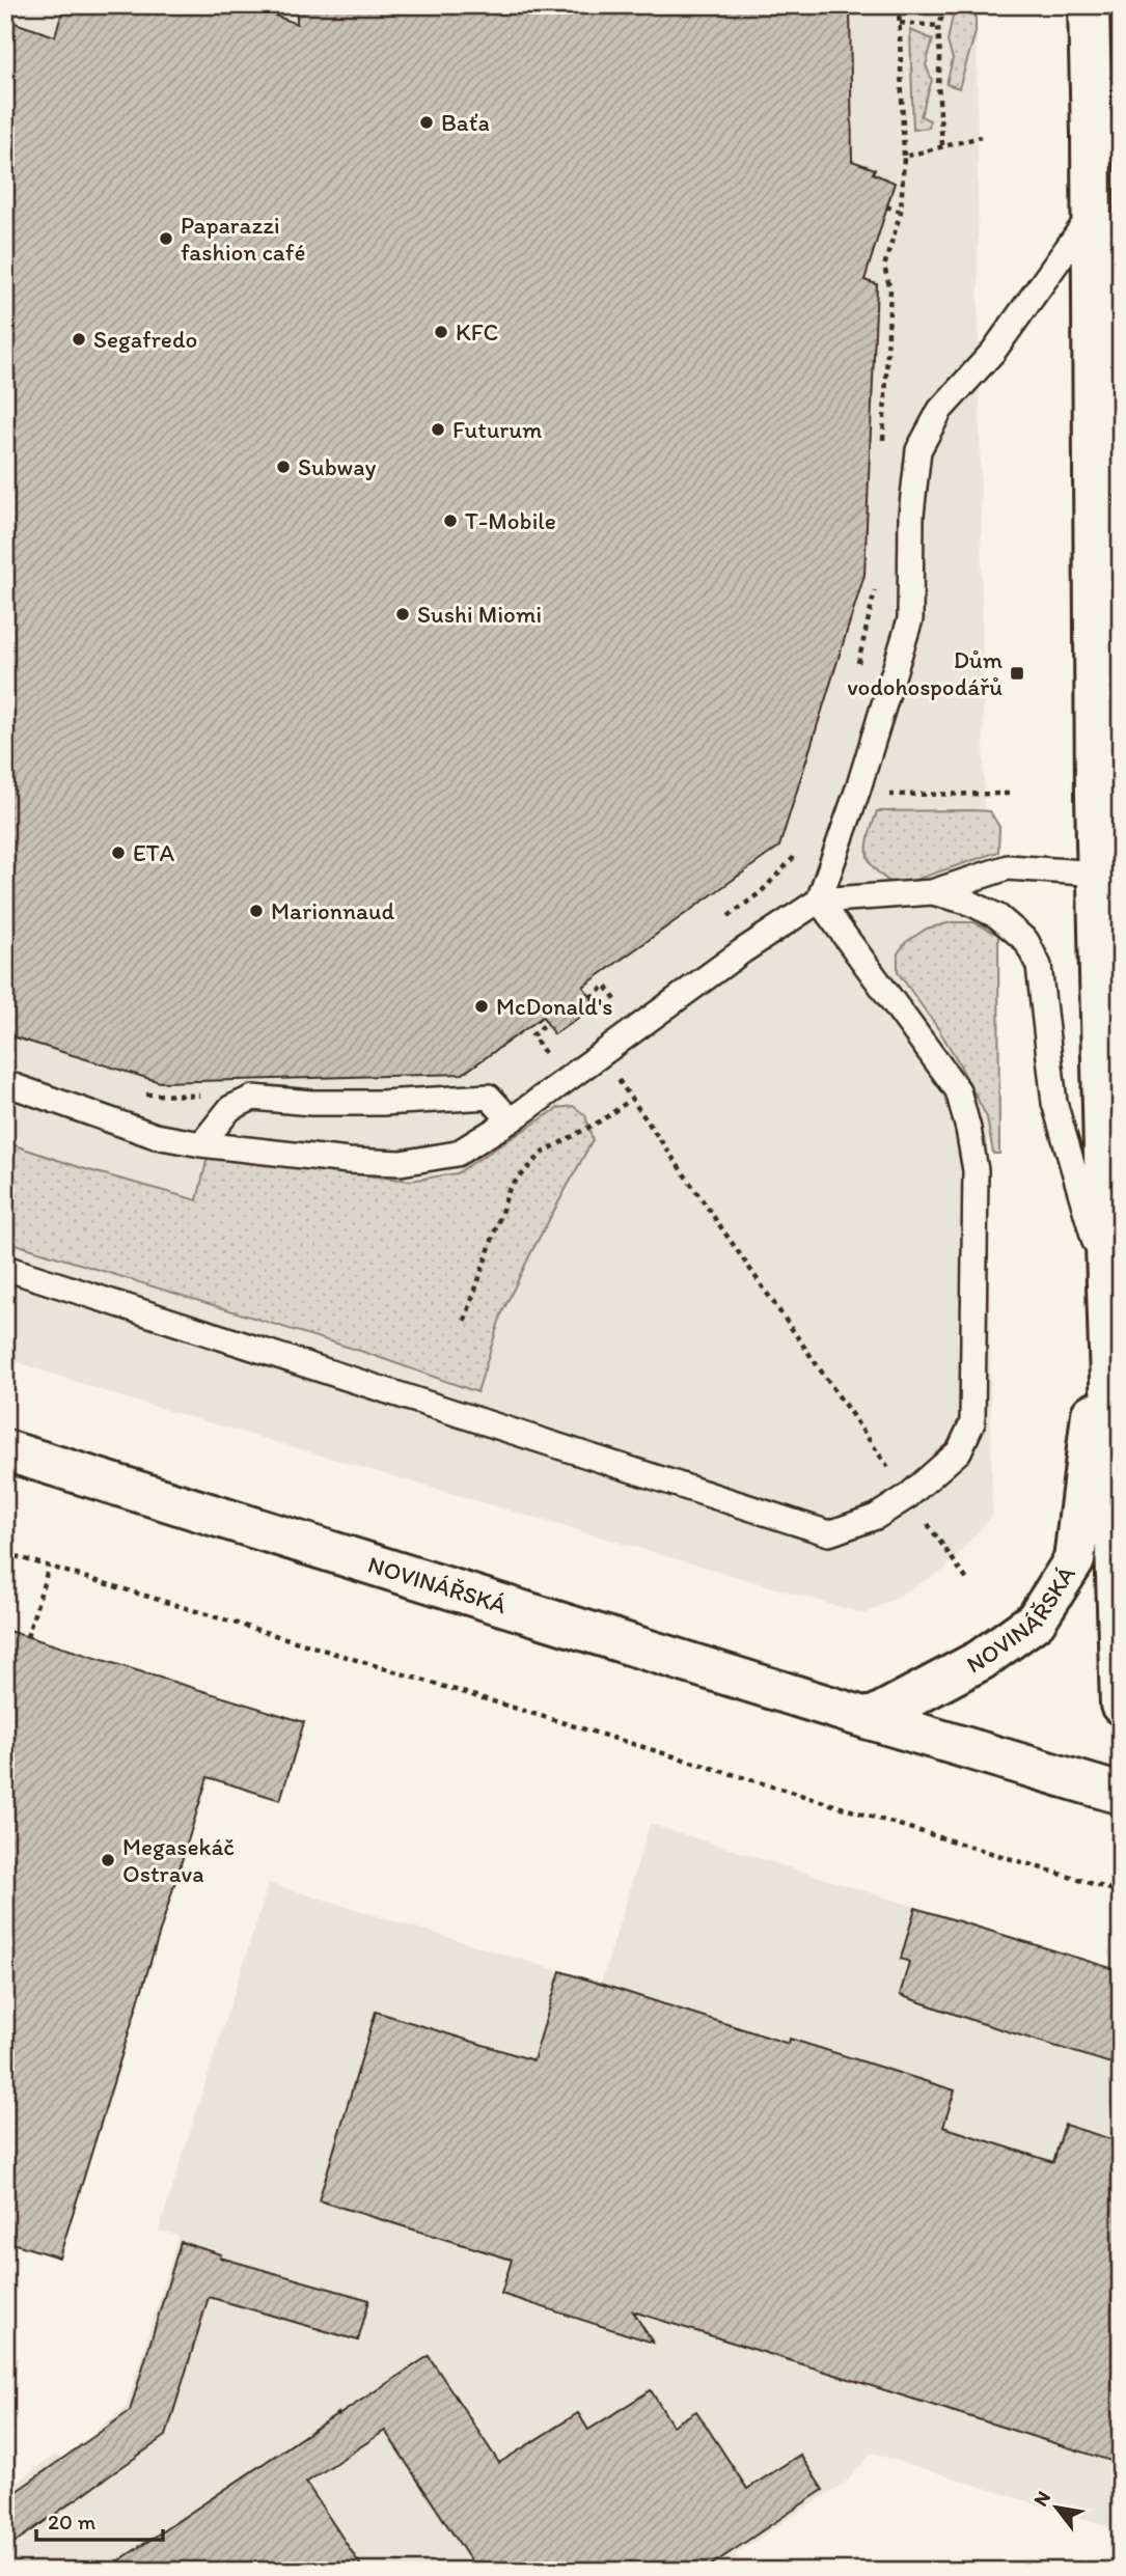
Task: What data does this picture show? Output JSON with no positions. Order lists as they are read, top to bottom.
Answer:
{
  "streets": {
    "street": ["NOVINÁŘSKÁ"]
  },
  "places": {
    "other": [
      "Baťa",
      "Paparazzi fashion café",
      "KFC",
      "Segafredo",
      "Futurum",
      "Subway",
      "T-Mobile",
      "Sushi Miomi",
      "ETA",
      "Marionnaud",
      "McDonald's",
      "Megasekáč Ostrava"
    ],
    "transit": ["Dům vodohospodářů"]
  },
  "scale_bar": "20 m",
  "north": "top left"
}
